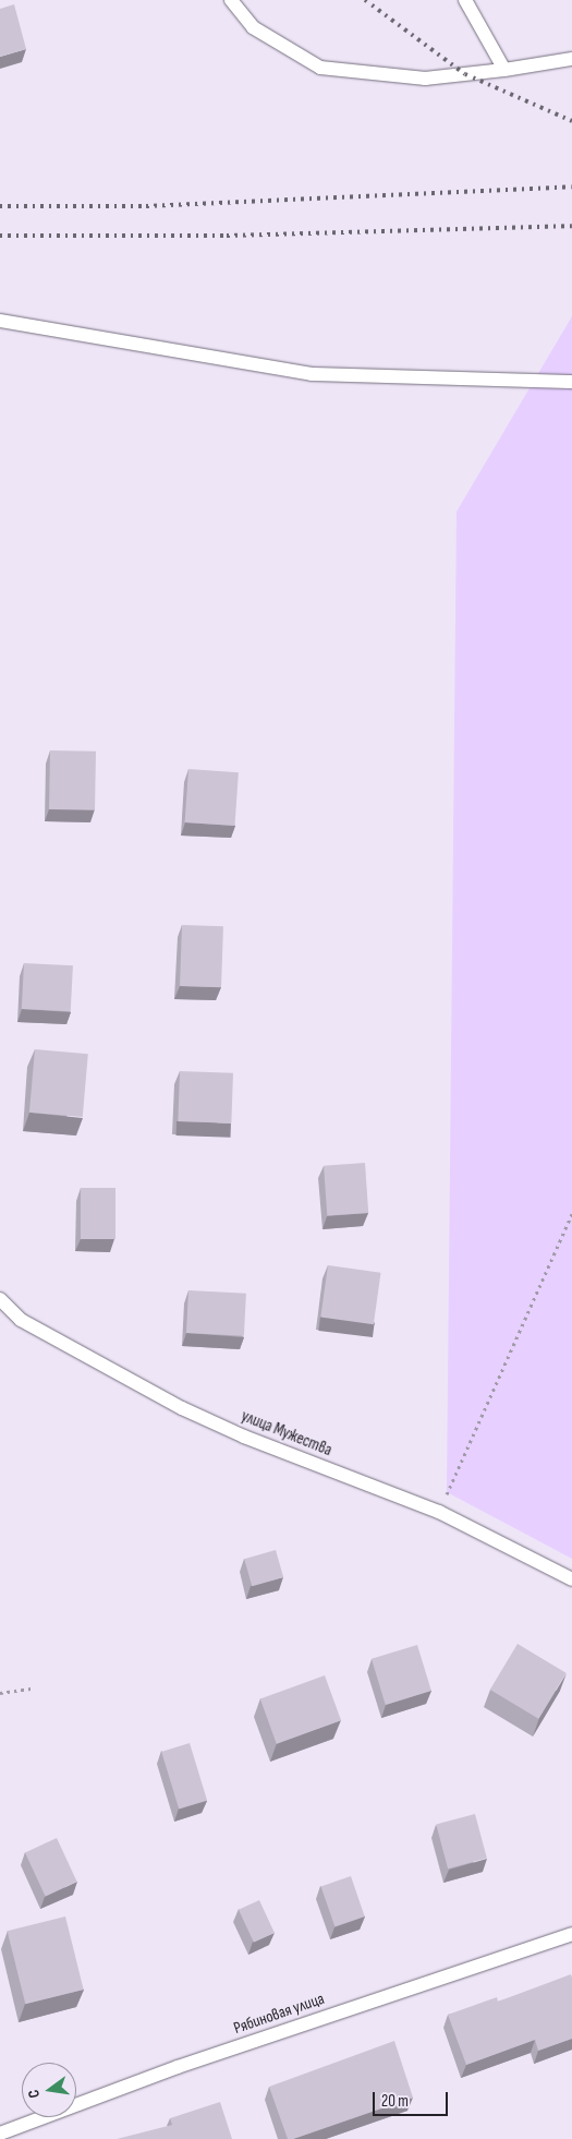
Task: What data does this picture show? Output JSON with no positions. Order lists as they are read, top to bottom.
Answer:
{
  "streets": {
    "lane": ["улица Мужества", "Рябиновая улица"]
  },
  "scale_bar": "20 m",
  "north": "left"
}
